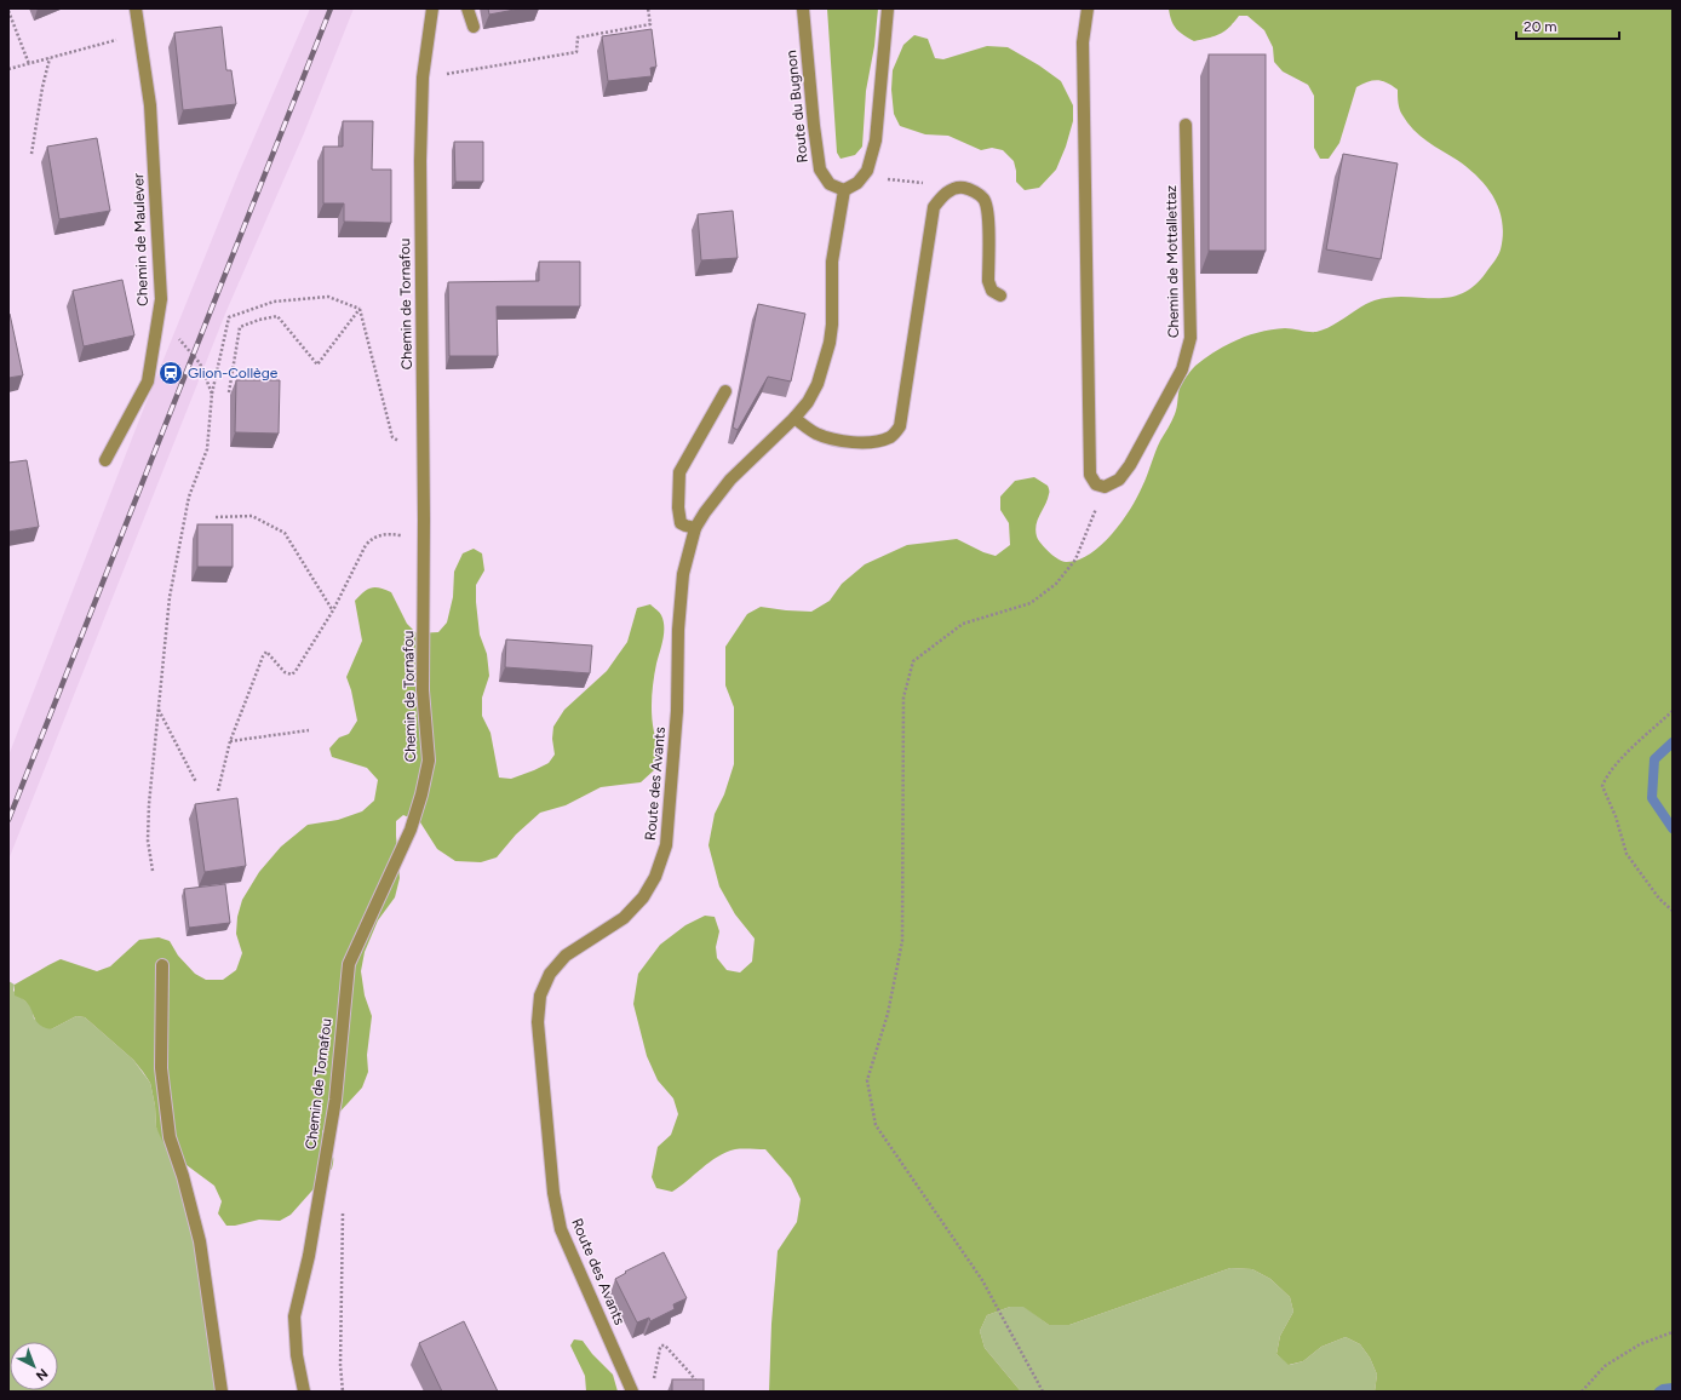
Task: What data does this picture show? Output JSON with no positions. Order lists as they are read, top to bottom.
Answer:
{
  "streets": {
    "street": [
      "Route du Bugnon",
      "Chemin de Maulever",
      "Chemin de Mottallettaz",
      "Chemin de Tornafou",
      "Route des Avants"
    ]
  },
  "crossings": [
    ["Route du Bugnon", "Route des Avants"]
  ],
  "places": {
    "station": ["Glion-Collège"]
  },
  "scale_bar": "20 m",
  "north": "bottom right"
}
